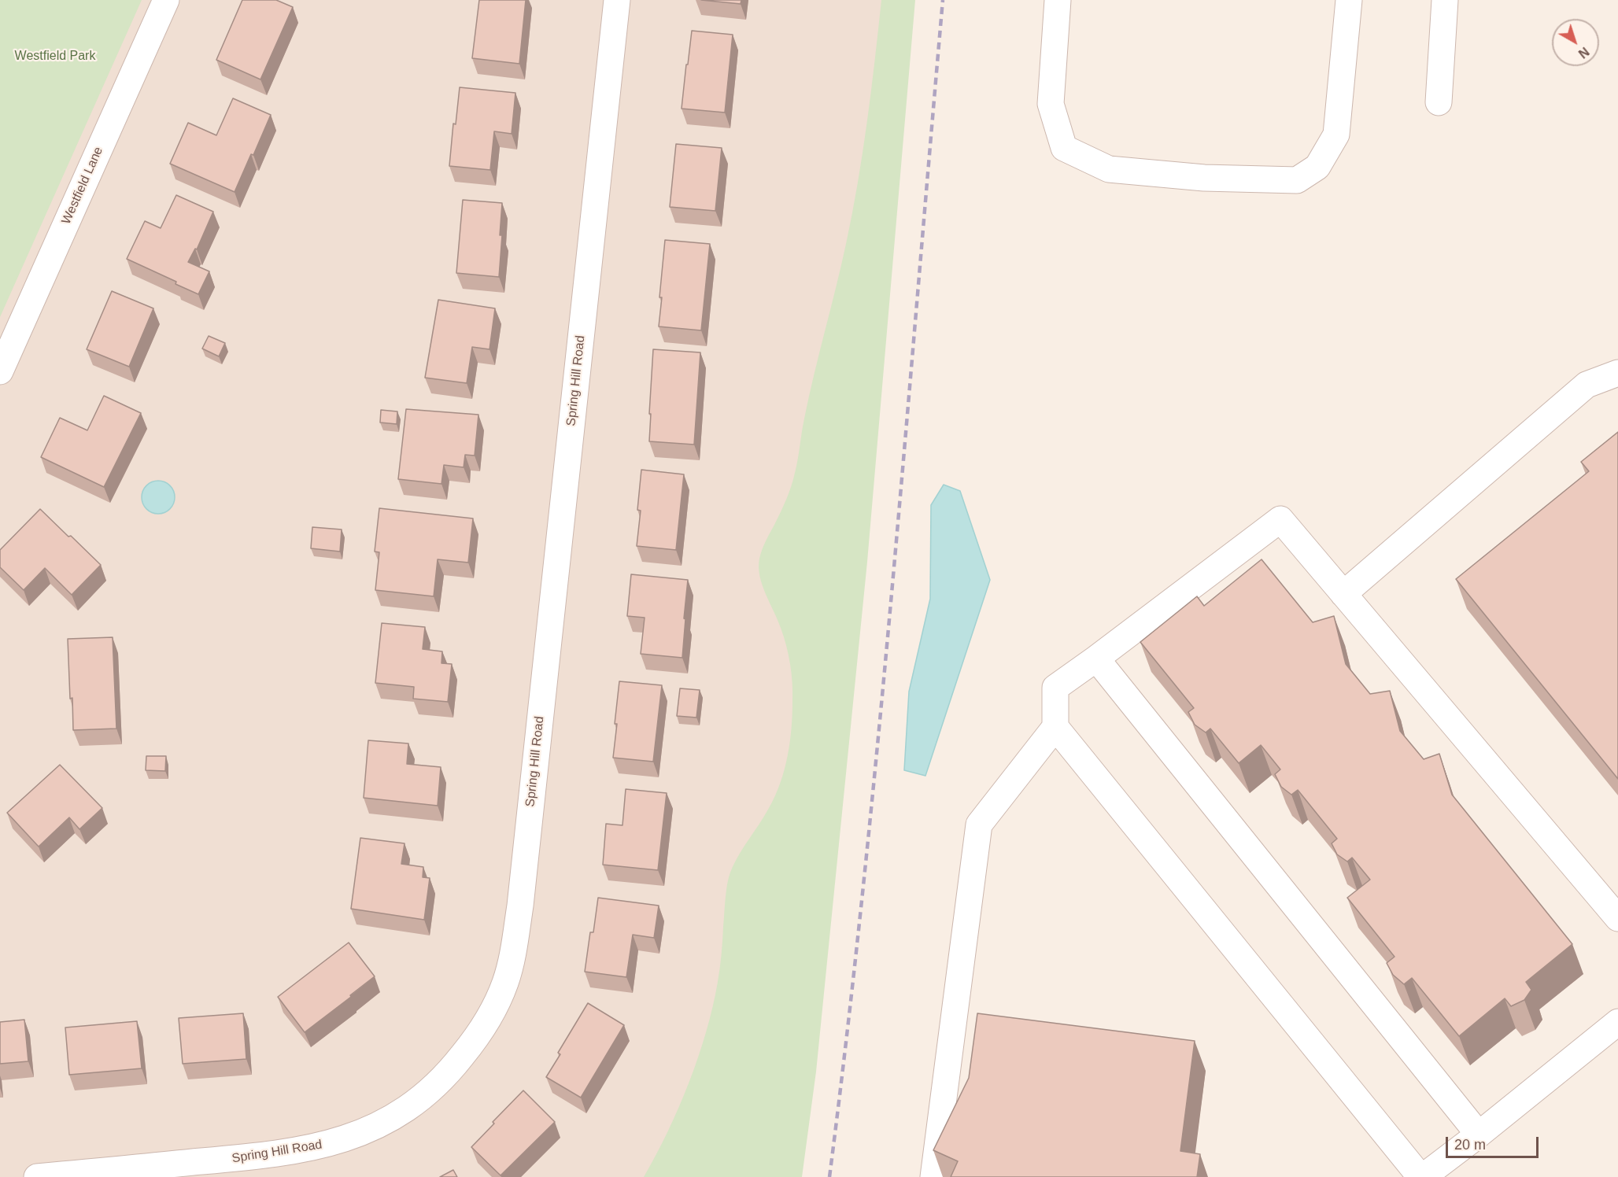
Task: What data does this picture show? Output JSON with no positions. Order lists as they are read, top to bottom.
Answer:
{
  "streets": {
    "street": ["Westfield Lane", "Spring Hill Road"]
  },
  "parks": ["Westfield Park"],
  "scale_bar": "20 m",
  "north": "bottom right"
}
